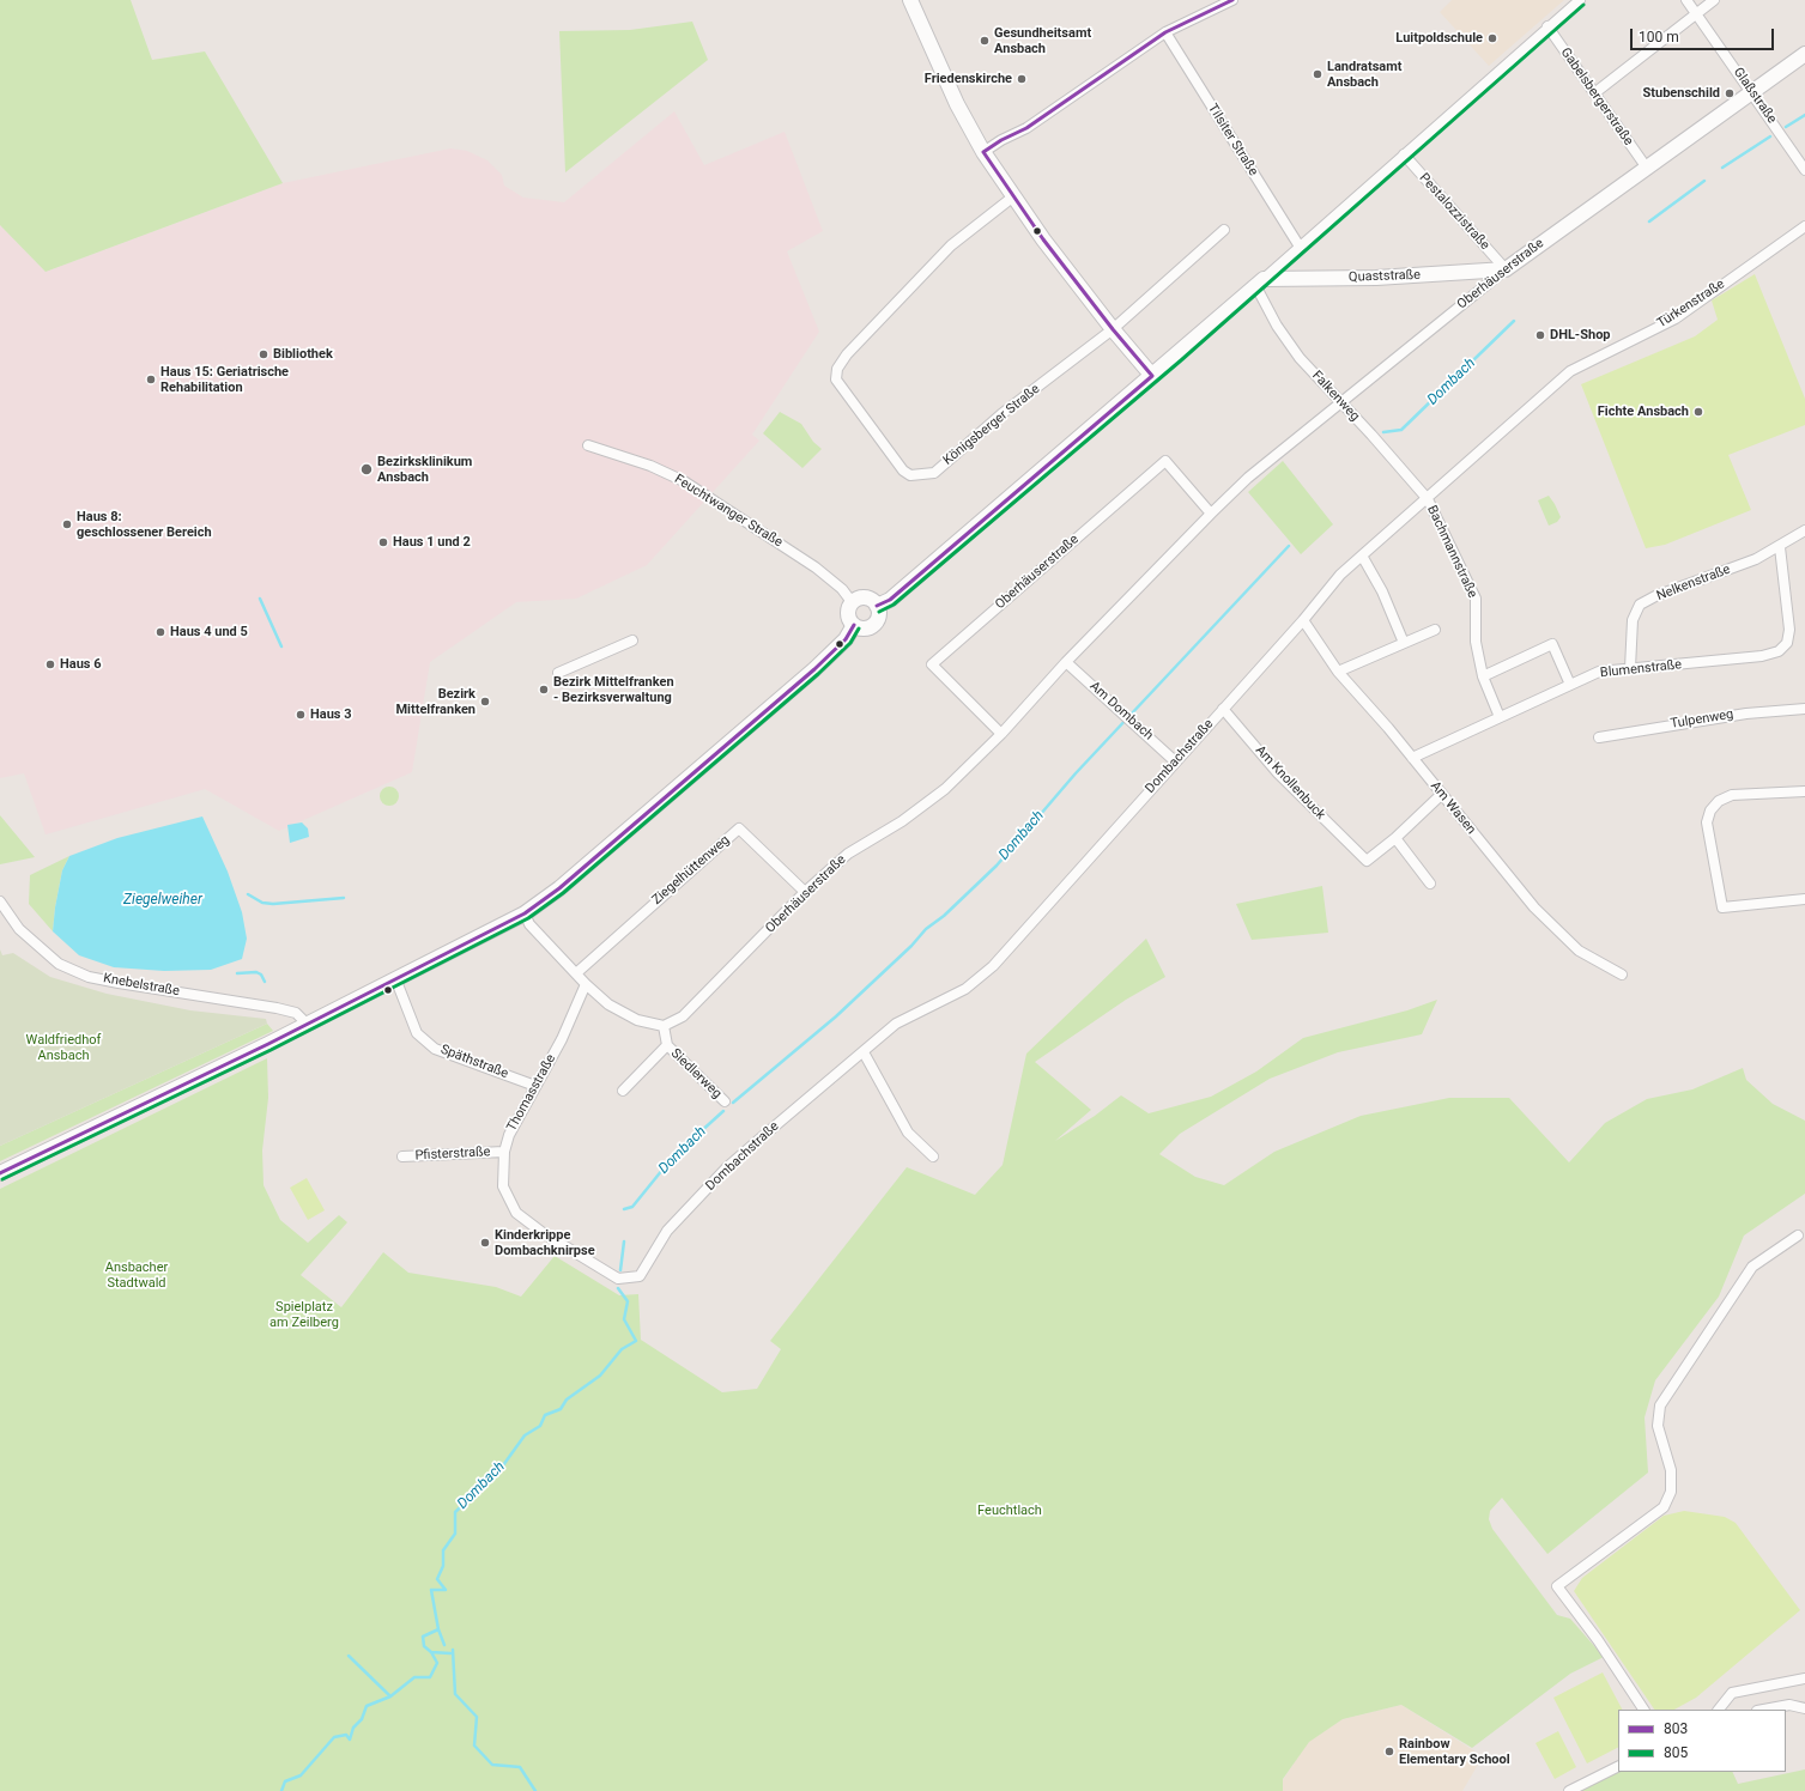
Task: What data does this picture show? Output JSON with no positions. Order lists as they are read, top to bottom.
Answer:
{
  "streets": {
    "main road": ["Oberhäuserstraße", "Quaststraße"],
    "street": [
      "Glaßstraße",
      "Gabelsbergerstraße",
      "Tilsiter Straße",
      "Pestalozzistraße",
      "Türkenstraße",
      "Falkenweg",
      "Königsberger Straße",
      "Feuchtwanger Straße",
      "Bachmannstraße",
      "Nelkenstraße",
      "Blumenstraße",
      "Am Dombach",
      "Tulpenweg",
      "Dombachstraße",
      "Am Knollenbuck",
      "Am Wasen",
      "Ziegelhüttenweg",
      "Knebelstraße",
      "Späthstraße",
      "Siedlerweg",
      "Thomasstraße",
      "Pfisterstraße"
    ]
  },
  "crossings": [
    ["Glaßstraße", "Oberhäuserstraße"],
    ["Gabelsbergerstraße", "Oberhäuserstraße"],
    ["Pestalozzistraße", "Oberhäuserstraße"],
    ["Pestalozzistraße", "Quaststraße"],
    ["Oberhäuserstraße", "Quaststraße"],
    ["Oberhäuserstraße", "Falkenweg"],
    ["Oberhäuserstraße", "Am Dombach"],
    ["Oberhäuserstraße", "Ziegelhüttenweg"],
    ["Quaststraße", "Falkenweg"],
    ["Türkenstraße", "Dombachstraße"],
    ["Falkenweg", "Bachmannstraße"],
    ["Falkenweg", "Dombachstraße"],
    ["Bachmannstraße", "Blumenstraße"],
    ["Bachmannstraße", "Dombachstraße"],
    ["Nelkenstraße", "Blumenstraße"],
    ["Blumenstraße", "Am Wasen"],
    ["Am Dombach", "Dombachstraße"],
    ["Dombachstraße", "Am Knollenbuck"],
    ["Dombachstraße", "Am Wasen"],
    ["Dombachstraße", "Thomasstraße"],
    ["Späthstraße", "Thomasstraße"],
    ["Thomasstraße", "Pfisterstraße"]
  ],
  "water": ["Dombach", "Ziegelweiher"],
  "parks": [
    "Waldfriedhof Ansbach",
    "Ansbacher Stadtwald",
    "Spielplatz am Zeilberg",
    "Feuchtlach"
  ],
  "places": [
    "Luitpoldschule",
    "Gesundheitsamt Ansbach",
    "Landratsamt Ansbach",
    "Friedenskirche",
    "Stubenschild",
    "DHL-Shop",
    "Bibliothek",
    "Haus 15: Geriatrische Rehabilitation",
    "Fichte Ansbach",
    "Bezirksklinikum Ansbach",
    "Haus 8: geschlossener Bereich",
    "Haus 1 und 2",
    "Haus 4 und 5",
    "Haus 6",
    "Bezirk Mittelfranken - Bezirksverwaltung",
    "Bezirk Mittelfranken",
    "Haus 3",
    "Kinderkrippe Dombachknirpse",
    "Rainbow Elementary School"
  ],
  "lines": ["transit line 803", "transit line 805"],
  "legend": ["803", "805"],
  "scale_bar": "100 m"
}
